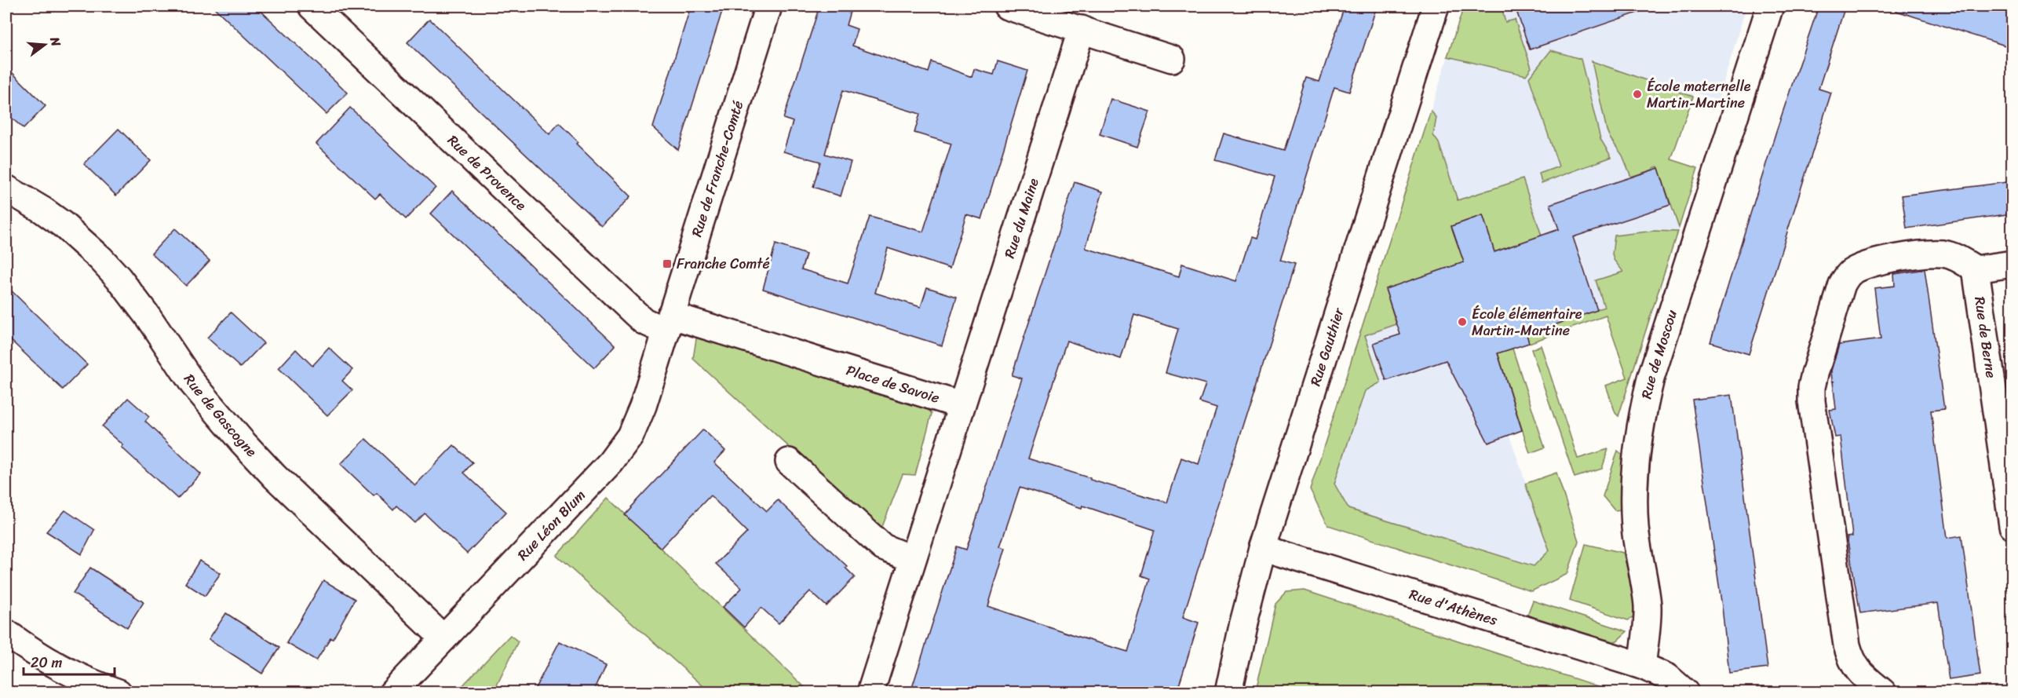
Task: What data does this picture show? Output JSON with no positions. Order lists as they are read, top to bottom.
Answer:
{
  "streets": {
    "street": [
      "Rue de Franche-Comté",
      "Rue de Provence",
      "Rue du Maine",
      "Rue de Berne",
      "Rue Gauthier",
      "Rue de Moscou",
      "Place de Savoie",
      "Rue de Gascogne",
      "Rue Léon Blum",
      "Rue d'Athènes"
    ]
  },
  "crossings": [
    ["Rue de Franche-Comté", "Rue de Provence"],
    ["Rue de Franche-Comté", "Place de Savoie"],
    ["Rue de Franche-Comté", "Rue Léon Blum"],
    ["Rue de Provence", "Place de Savoie"],
    ["Rue de Provence", "Rue Léon Blum"],
    ["Rue du Maine", "Place de Savoie"],
    ["Rue Gauthier", "Rue d'Athènes"],
    ["Rue de Moscou", "Rue d'Athènes"],
    ["Place de Savoie", "Rue Léon Blum"],
    ["Rue de Gascogne", "Rue Léon Blum"]
  ],
  "places": {
    "other": ["École maternelle Martin-Martine", "École élémentaire Martin-Martine"],
    "transit": ["Franche Comté"]
  },
  "scale_bar": "20 m",
  "north": "right"
}
